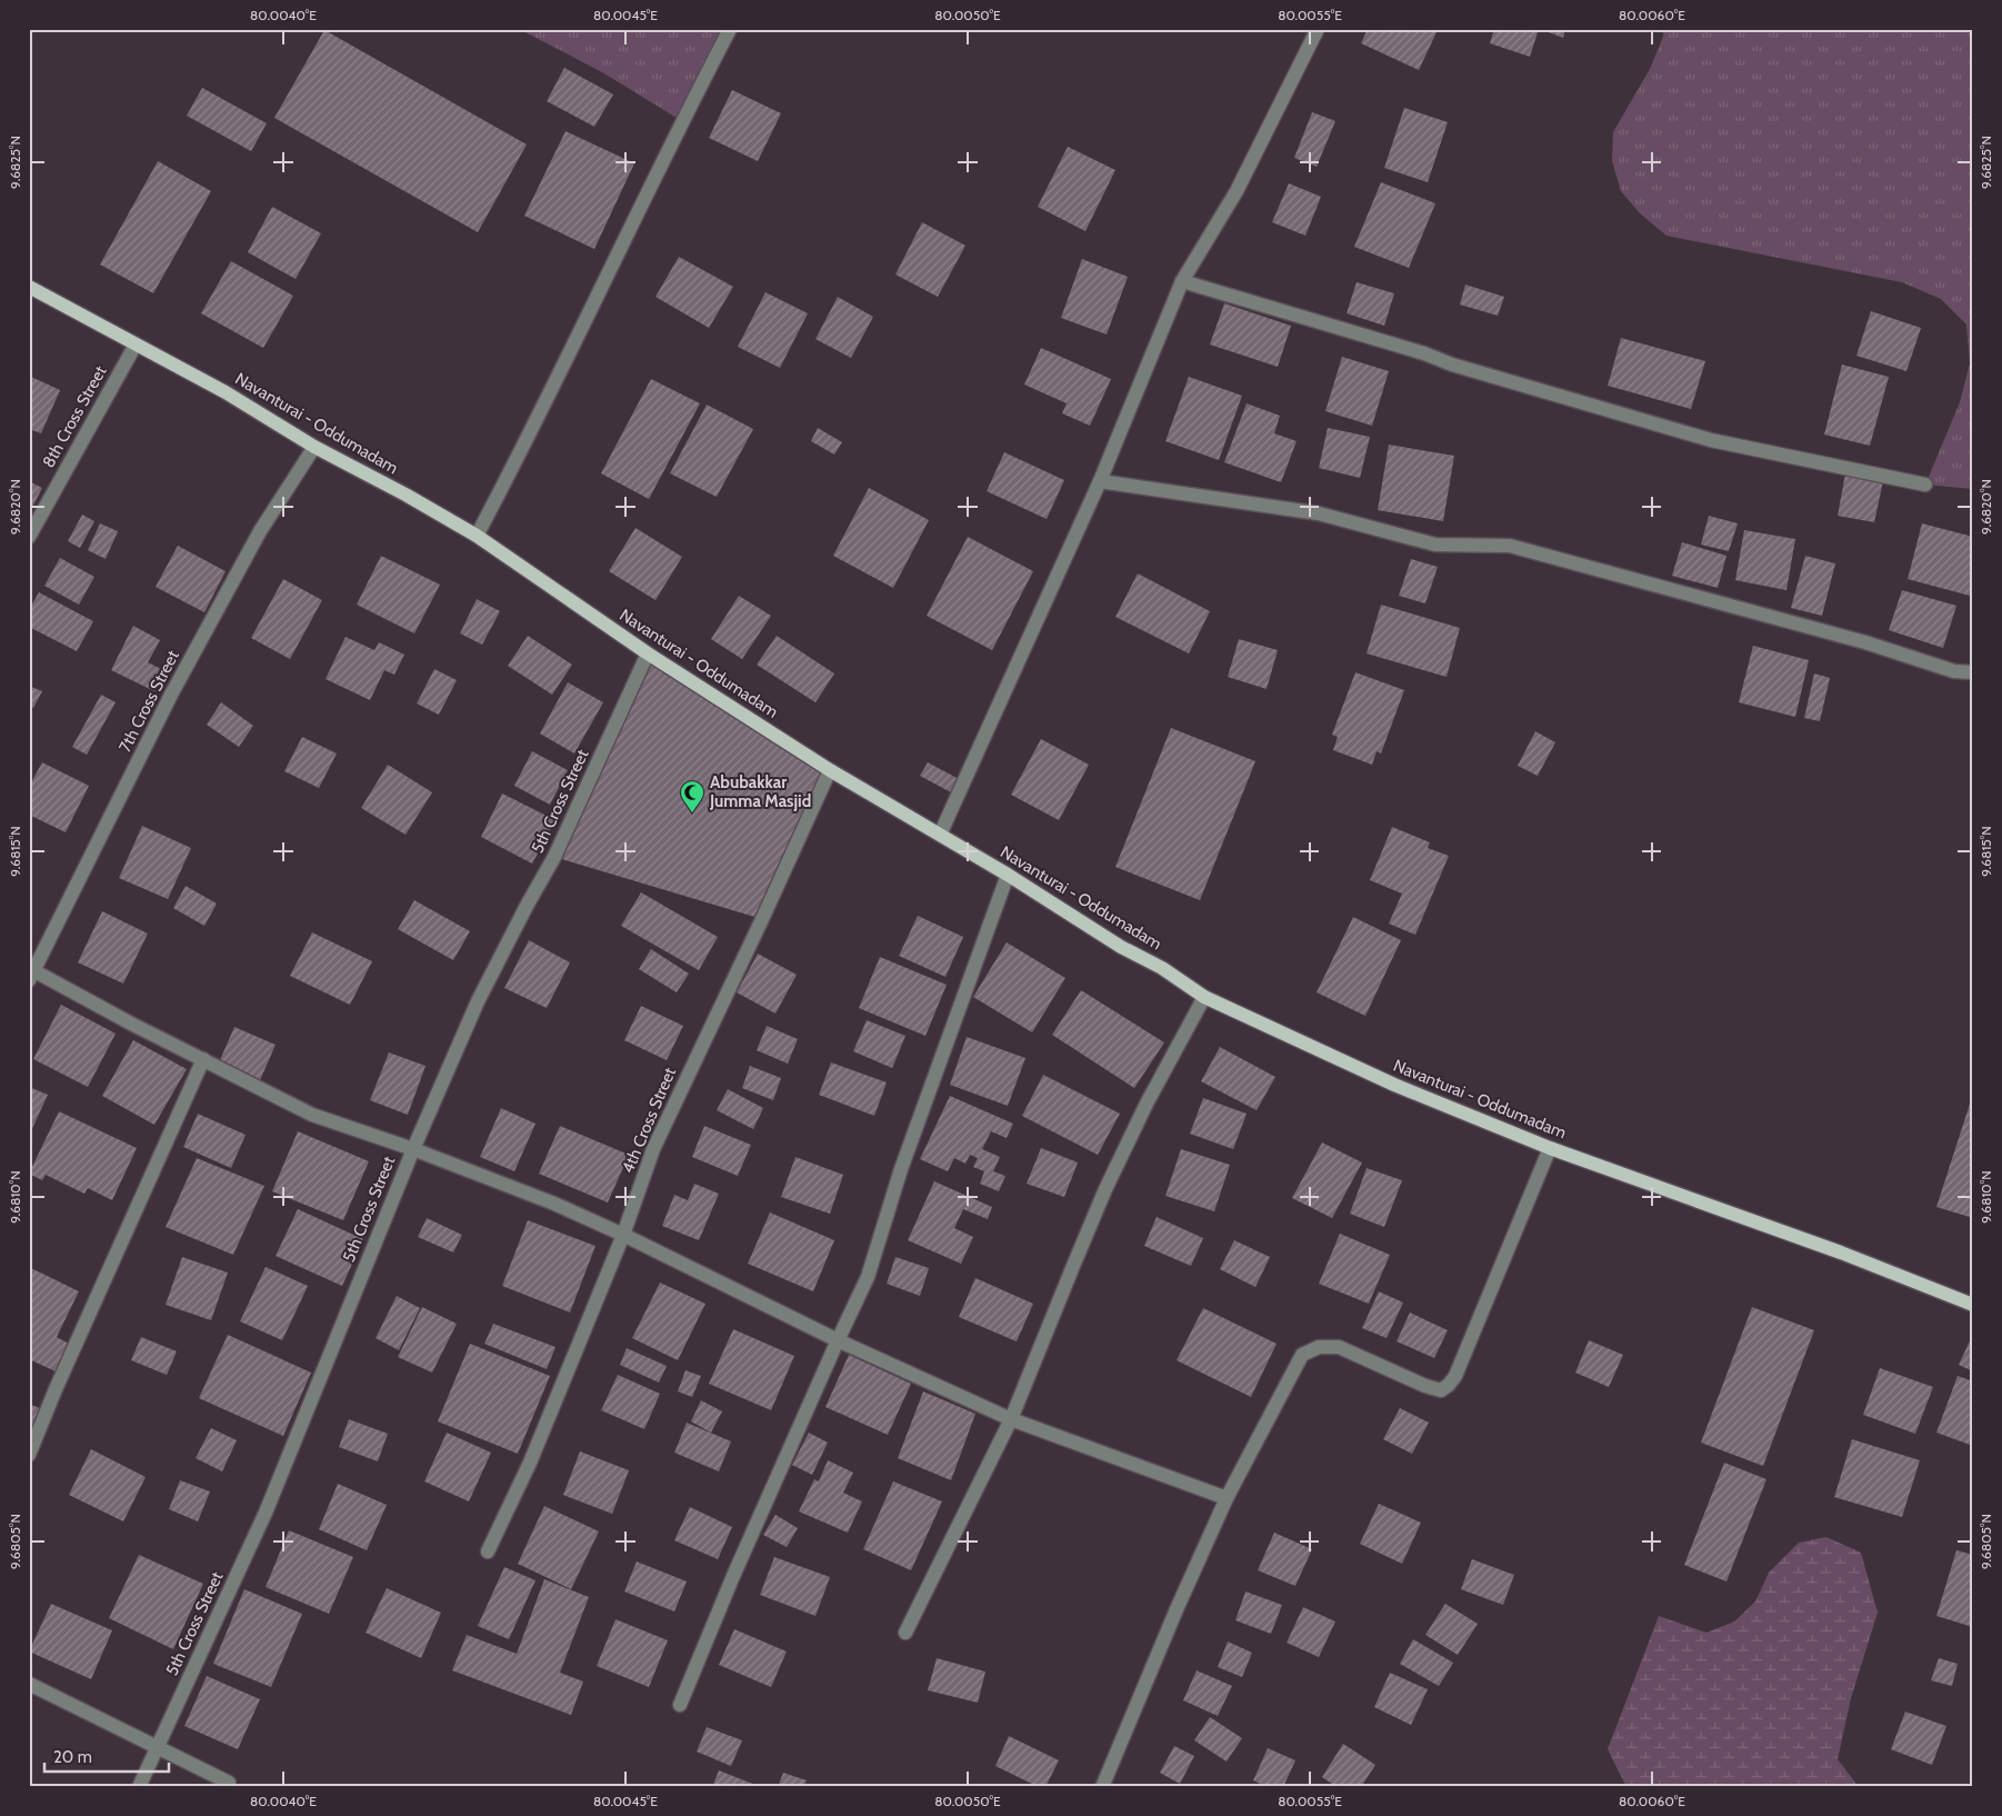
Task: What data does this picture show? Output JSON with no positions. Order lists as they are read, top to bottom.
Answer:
{
  "streets": {
    "main road": ["Navanturai - Oddumadam"],
    "street": [
      "8th Cross Street",
      "7th Cross Street",
      "5th Cross Street",
      "4th Cross Street"
    ]
  },
  "crossings": [
    ["8th Cross Street", "Navanturai - Oddumadam"],
    ["Navanturai - Oddumadam", "7th Cross Street"],
    ["Navanturai - Oddumadam", "5th Cross Street"],
    ["Navanturai - Oddumadam", "4th Cross Street"]
  ],
  "places": {
    "mosque": ["Abubakkar Jumma Masjid"]
  },
  "scale_bar": "20 m",
  "coordinates": [
    "80.0040°E",
    "80.0045°E",
    "80.0050°E",
    "80.0055°E",
    "80.0060°E",
    "9.6825°N",
    "9.6820°N",
    "9.6815°N",
    "9.6810°N",
    "9.6805°N"
  ]
}
